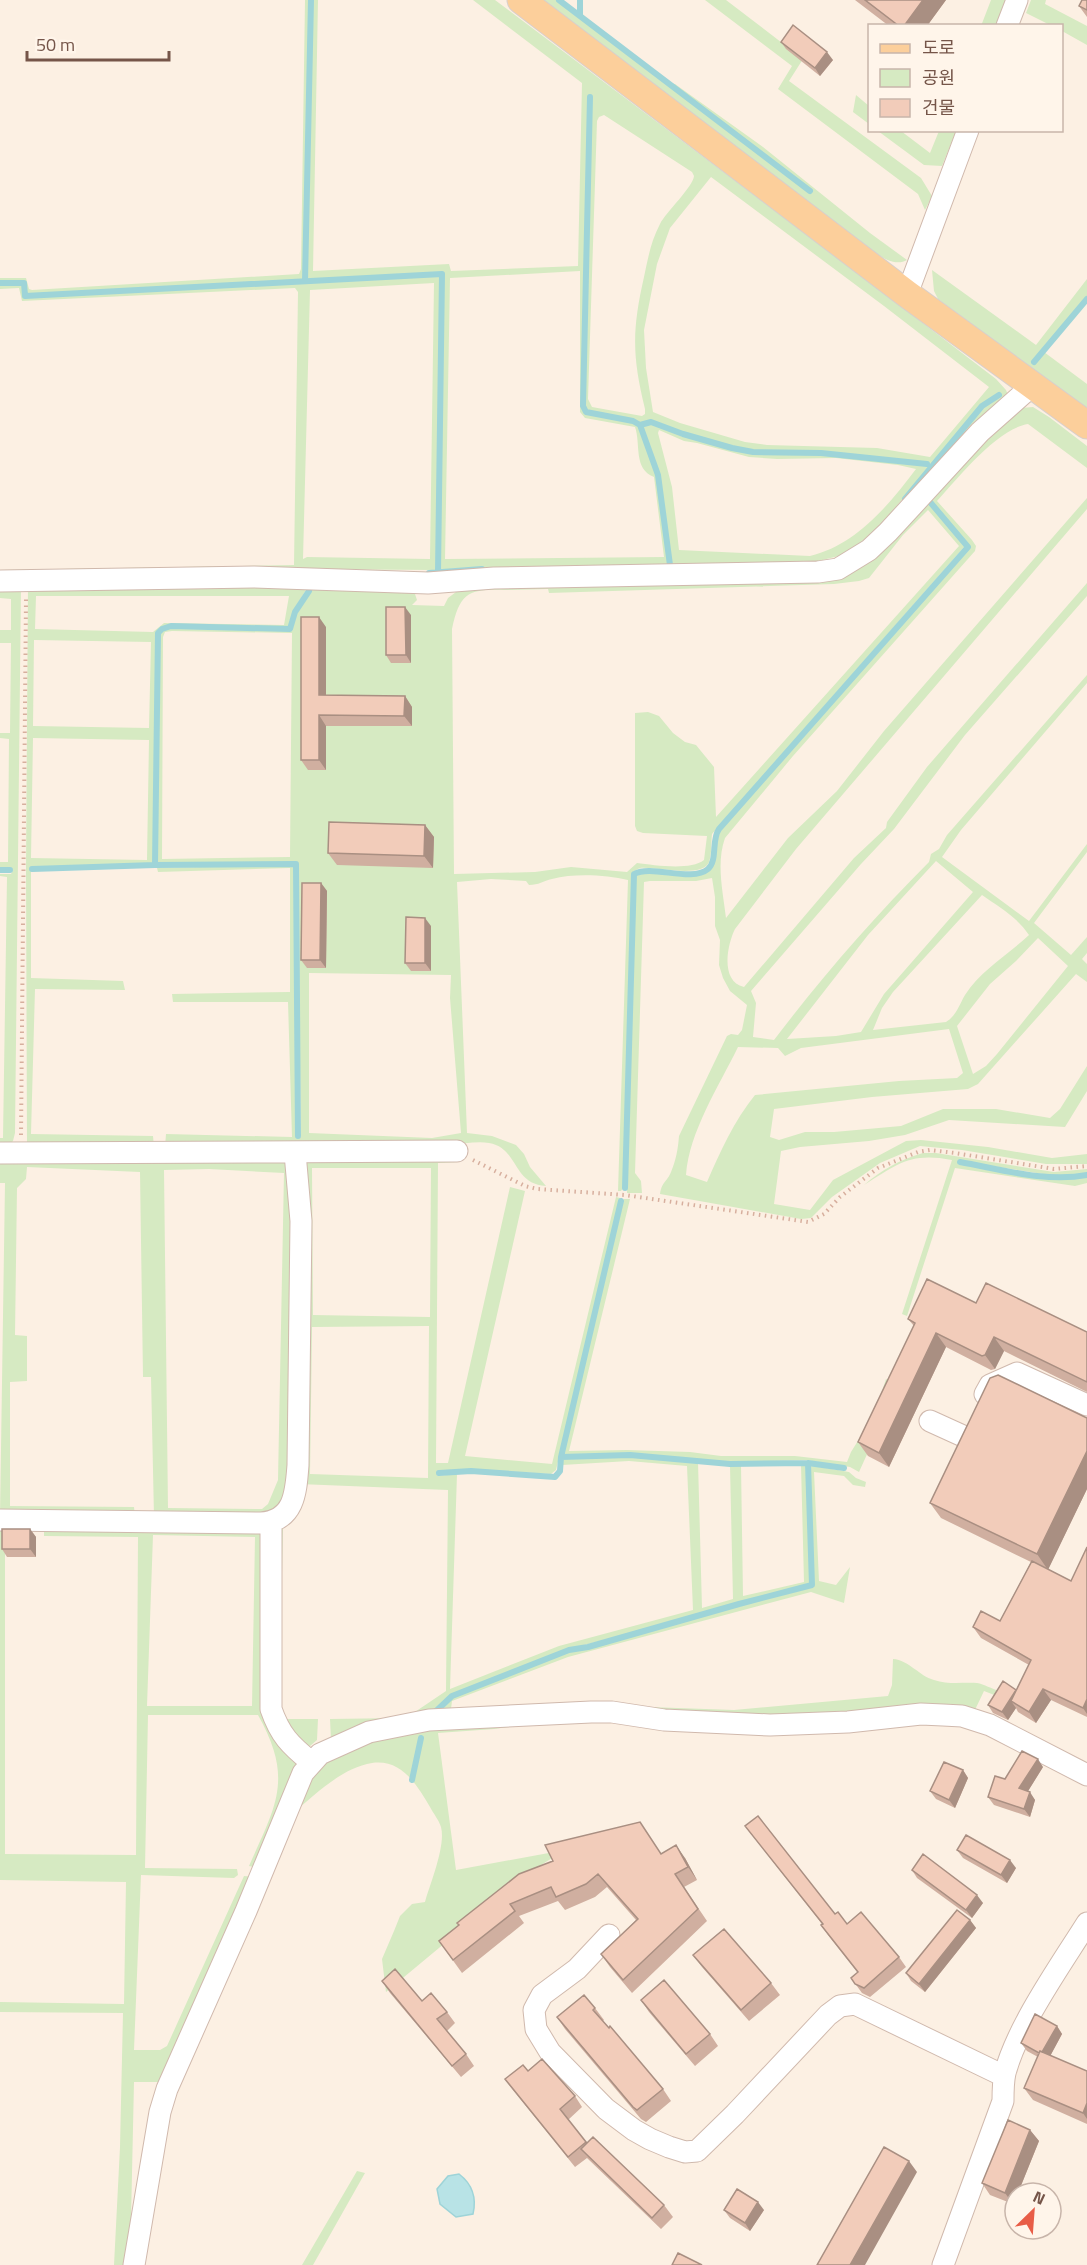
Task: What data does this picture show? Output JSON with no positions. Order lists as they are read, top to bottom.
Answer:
{
  "legend": ["도로", "공원", "건물"],
  "scale_bar": "50 m",
  "north": "top right"
}
